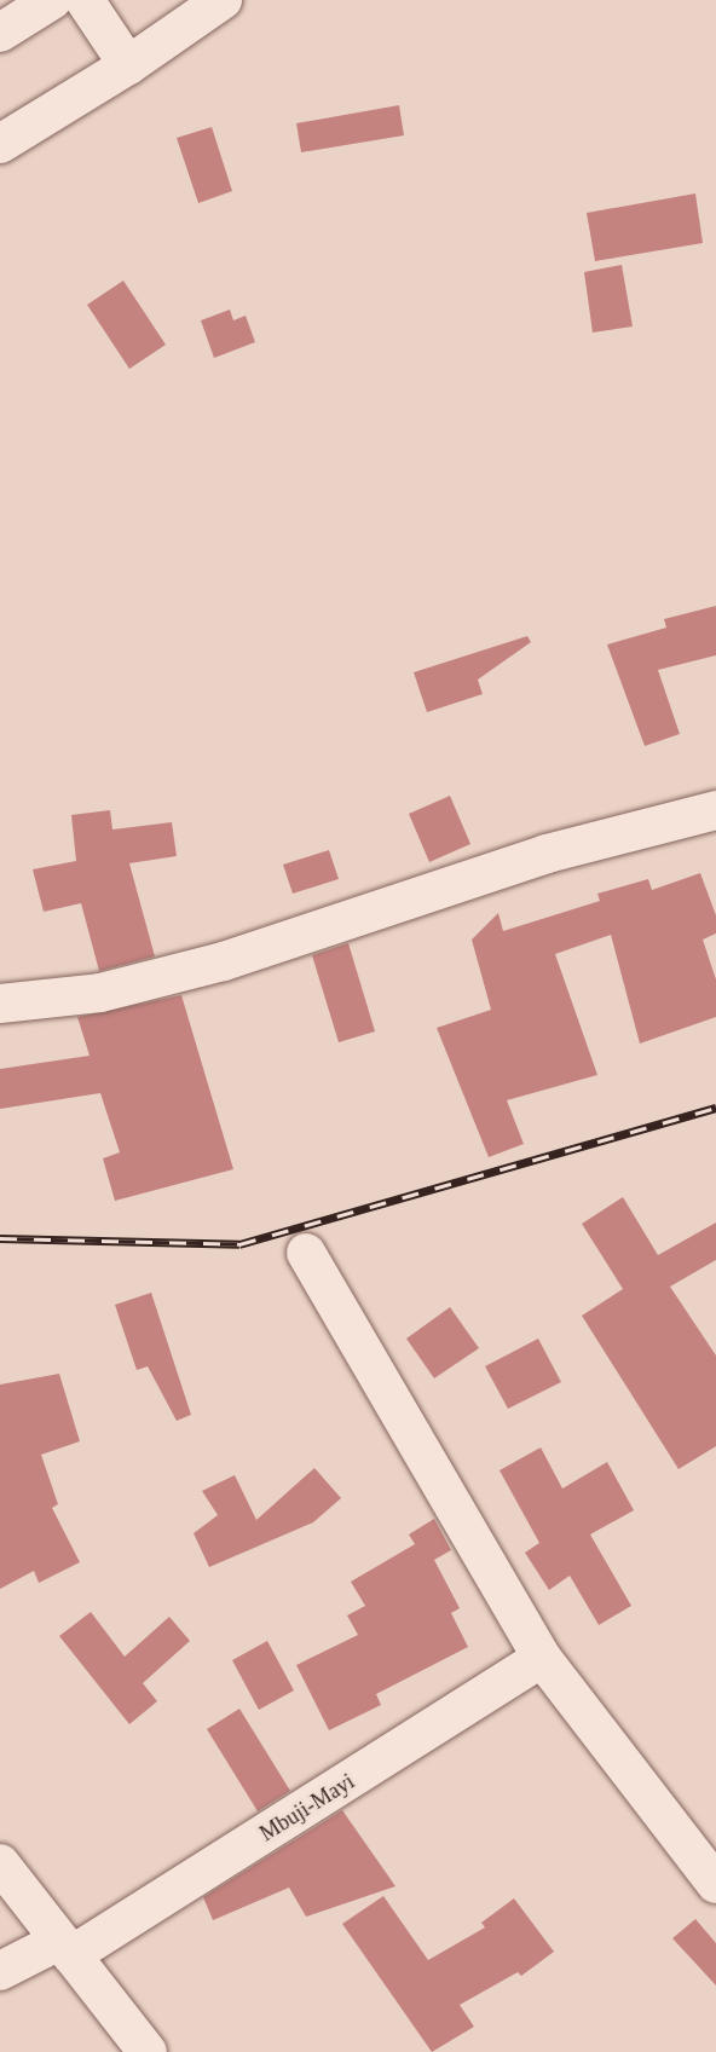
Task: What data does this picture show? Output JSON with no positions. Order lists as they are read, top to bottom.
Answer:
{
  "streets": {
    "street": ["Mbuji-Mayi"]
  }
}
